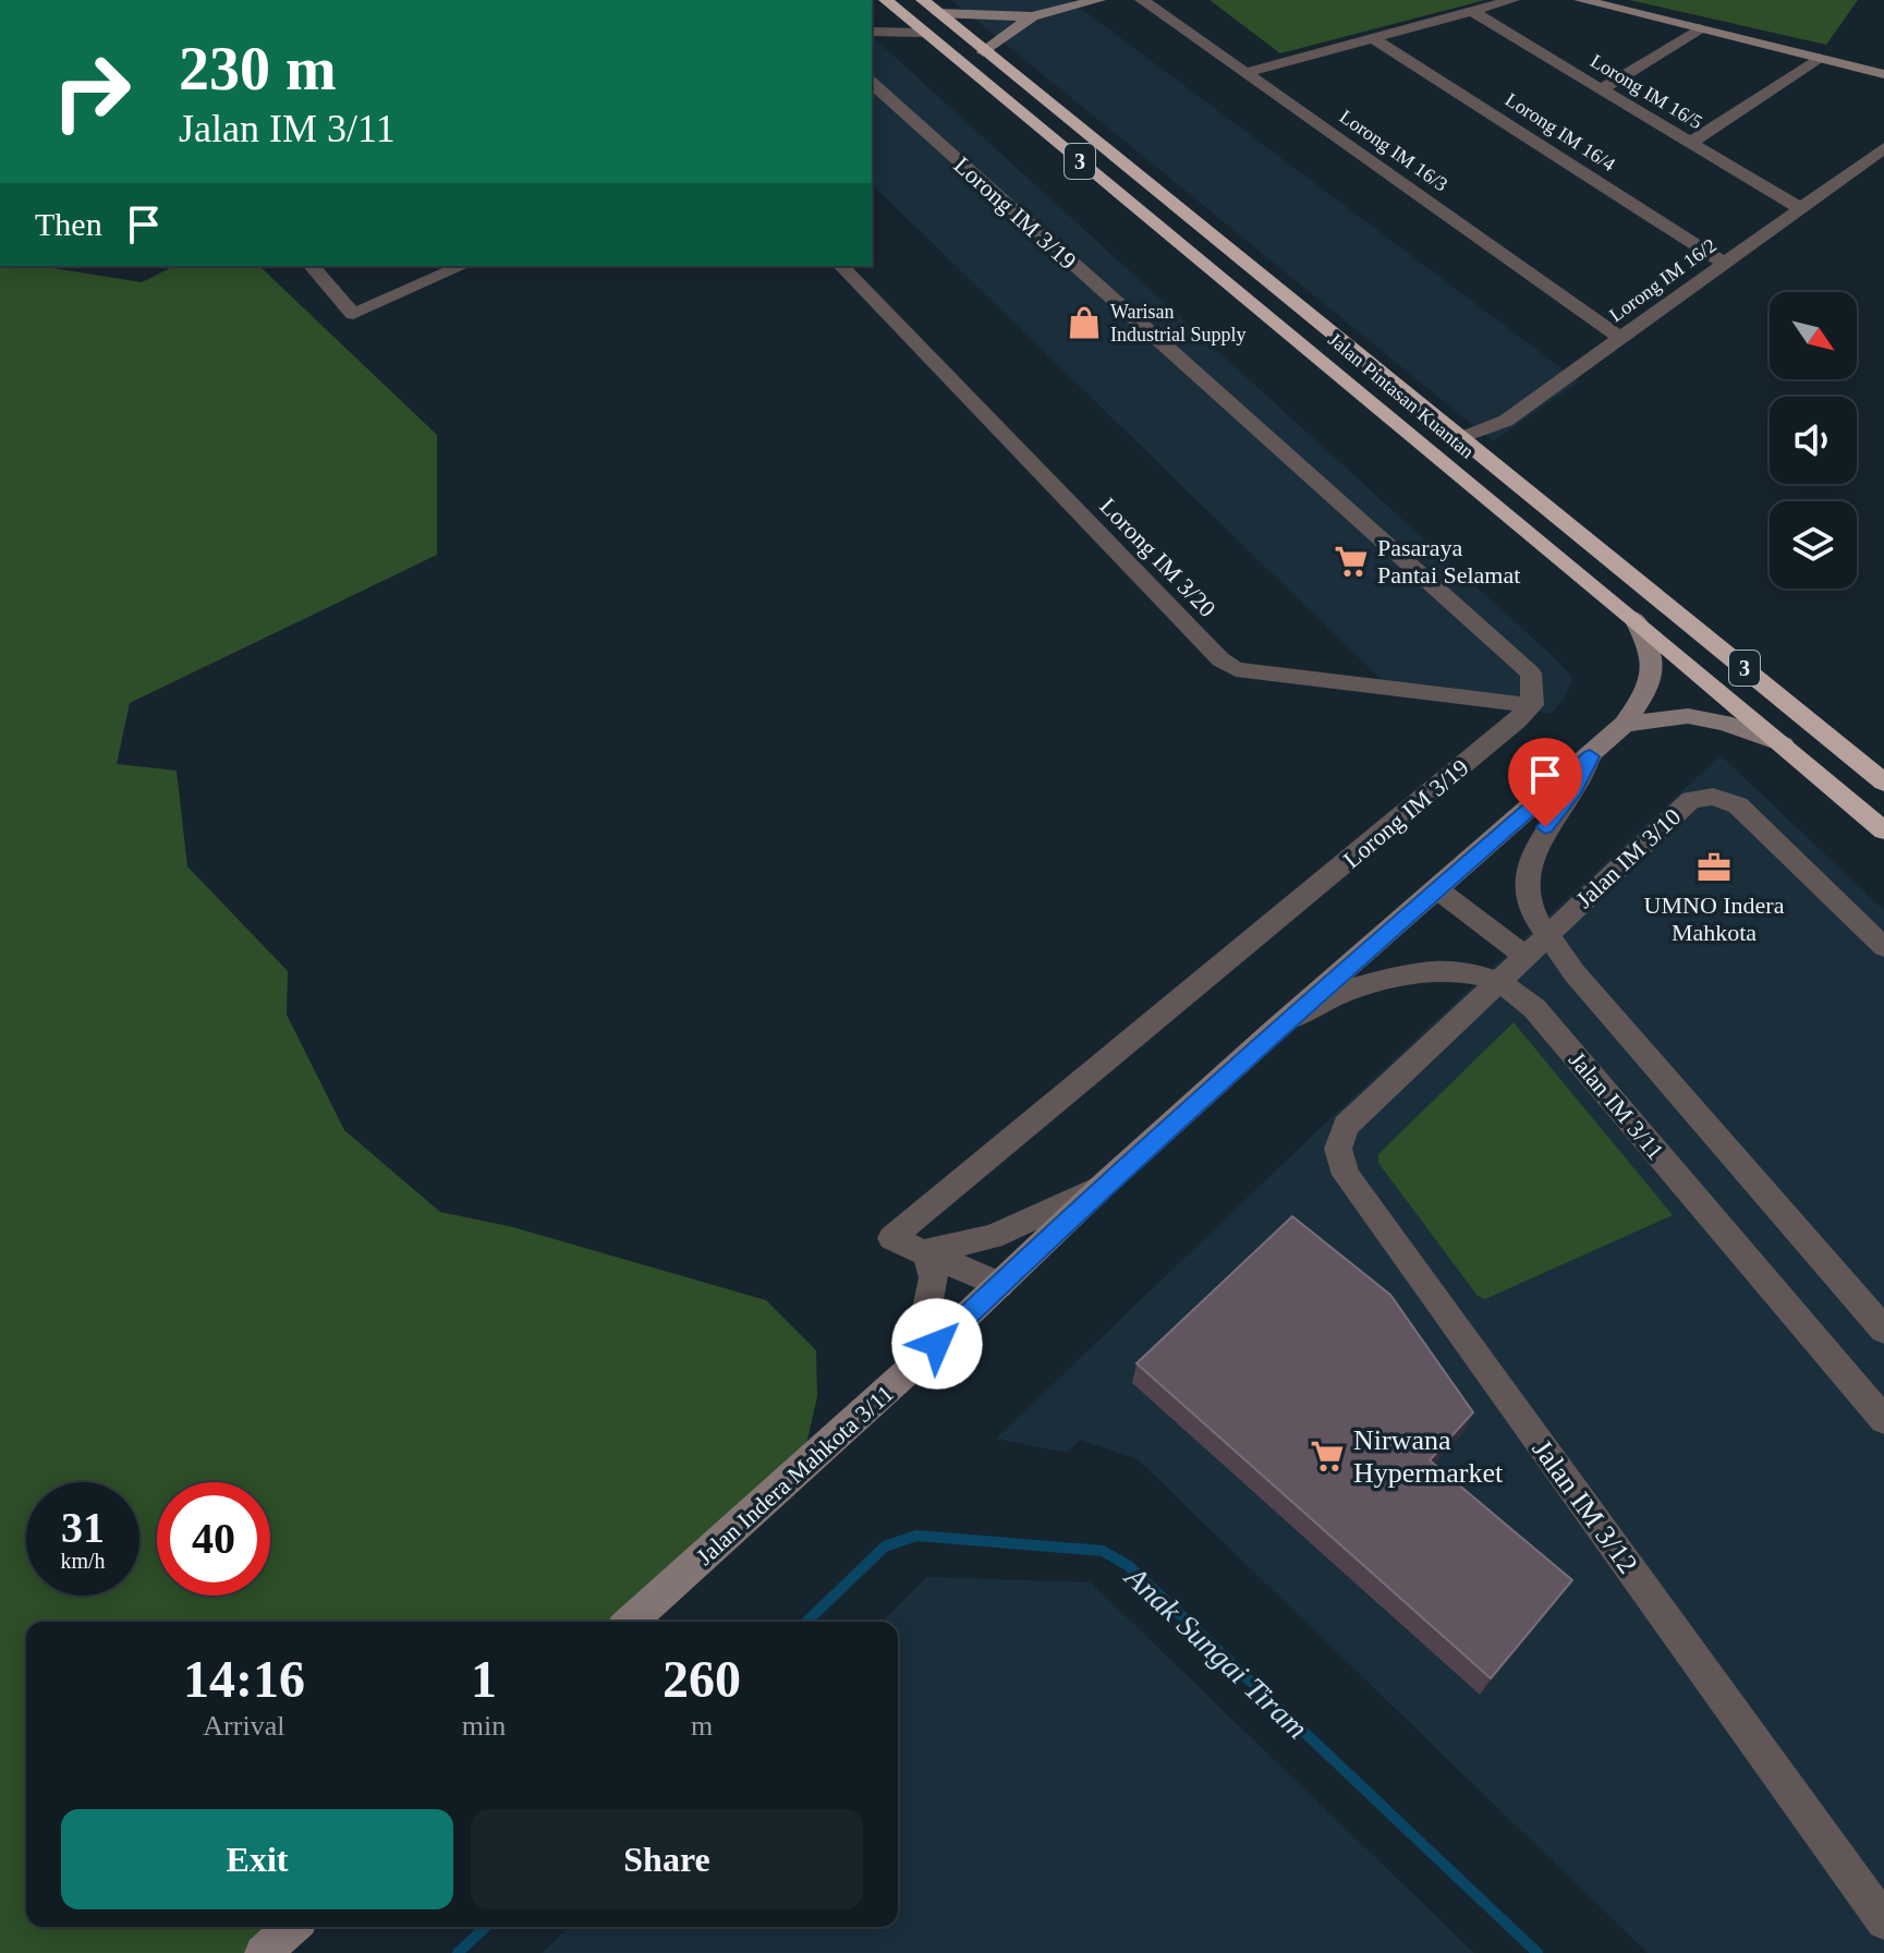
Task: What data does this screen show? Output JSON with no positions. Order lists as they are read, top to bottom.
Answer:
{
  "streets": {
    "highway": ["3", "Jalan Pintasan Kuantan"],
    "street": [
      "Lorong IM 16/5",
      "Lorong IM 16/4",
      "Lorong IM 16/3",
      "Lorong IM 3/19",
      "Lorong IM 16/2",
      "Lorong IM 3/20",
      "Jalan IM 3/10",
      "Jalan IM 3/11",
      "Jalan Indera Mahkota 3/11",
      "Jalan IM 3/12"
    ]
  },
  "crossings": [
    ["Lorong IM 16/5", "Lorong IM 16/2"],
    ["Lorong IM 16/4", "Lorong IM 16/2"],
    ["Lorong IM 16/3", "Lorong IM 16/2"],
    ["Lorong IM 3/19", "Lorong IM 3/20"],
    ["Lorong IM 16/2", "Jalan Pintasan Kuantan"],
    ["Jalan Pintasan Kuantan", "Jalan Indera Mahkota 3/11"],
    ["Jalan IM 3/10", "Jalan IM 3/11"],
    ["Jalan IM 3/10", "Jalan IM 3/12"],
    ["Jalan IM 3/11", "Jalan Indera Mahkota 3/11"],
    ["Jalan IM 3/11", "Jalan IM 3/12"]
  ],
  "water": ["Anak Sungai Tiram"],
  "places": {
    "shop": ["Warisan Industrial Supply"],
    "supermarket": ["Pasaraya Pantai Selamat", "Nirwana Hypermarket"],
    "office": ["UMNO Indera Mahkota"]
  },
  "north": "bottom right",
  "page": {
    "turn": ["230 m", "Jalan IM 3/11"],
    "then": "Then",
    "speed": "31 km/h",
    "limit": "40",
    "eta": [
      "14:16",
      "Arrival",
      "1",
      "min",
      "260",
      "m"
    ],
    "buttons": ["Exit", "Share"]
  }
}
